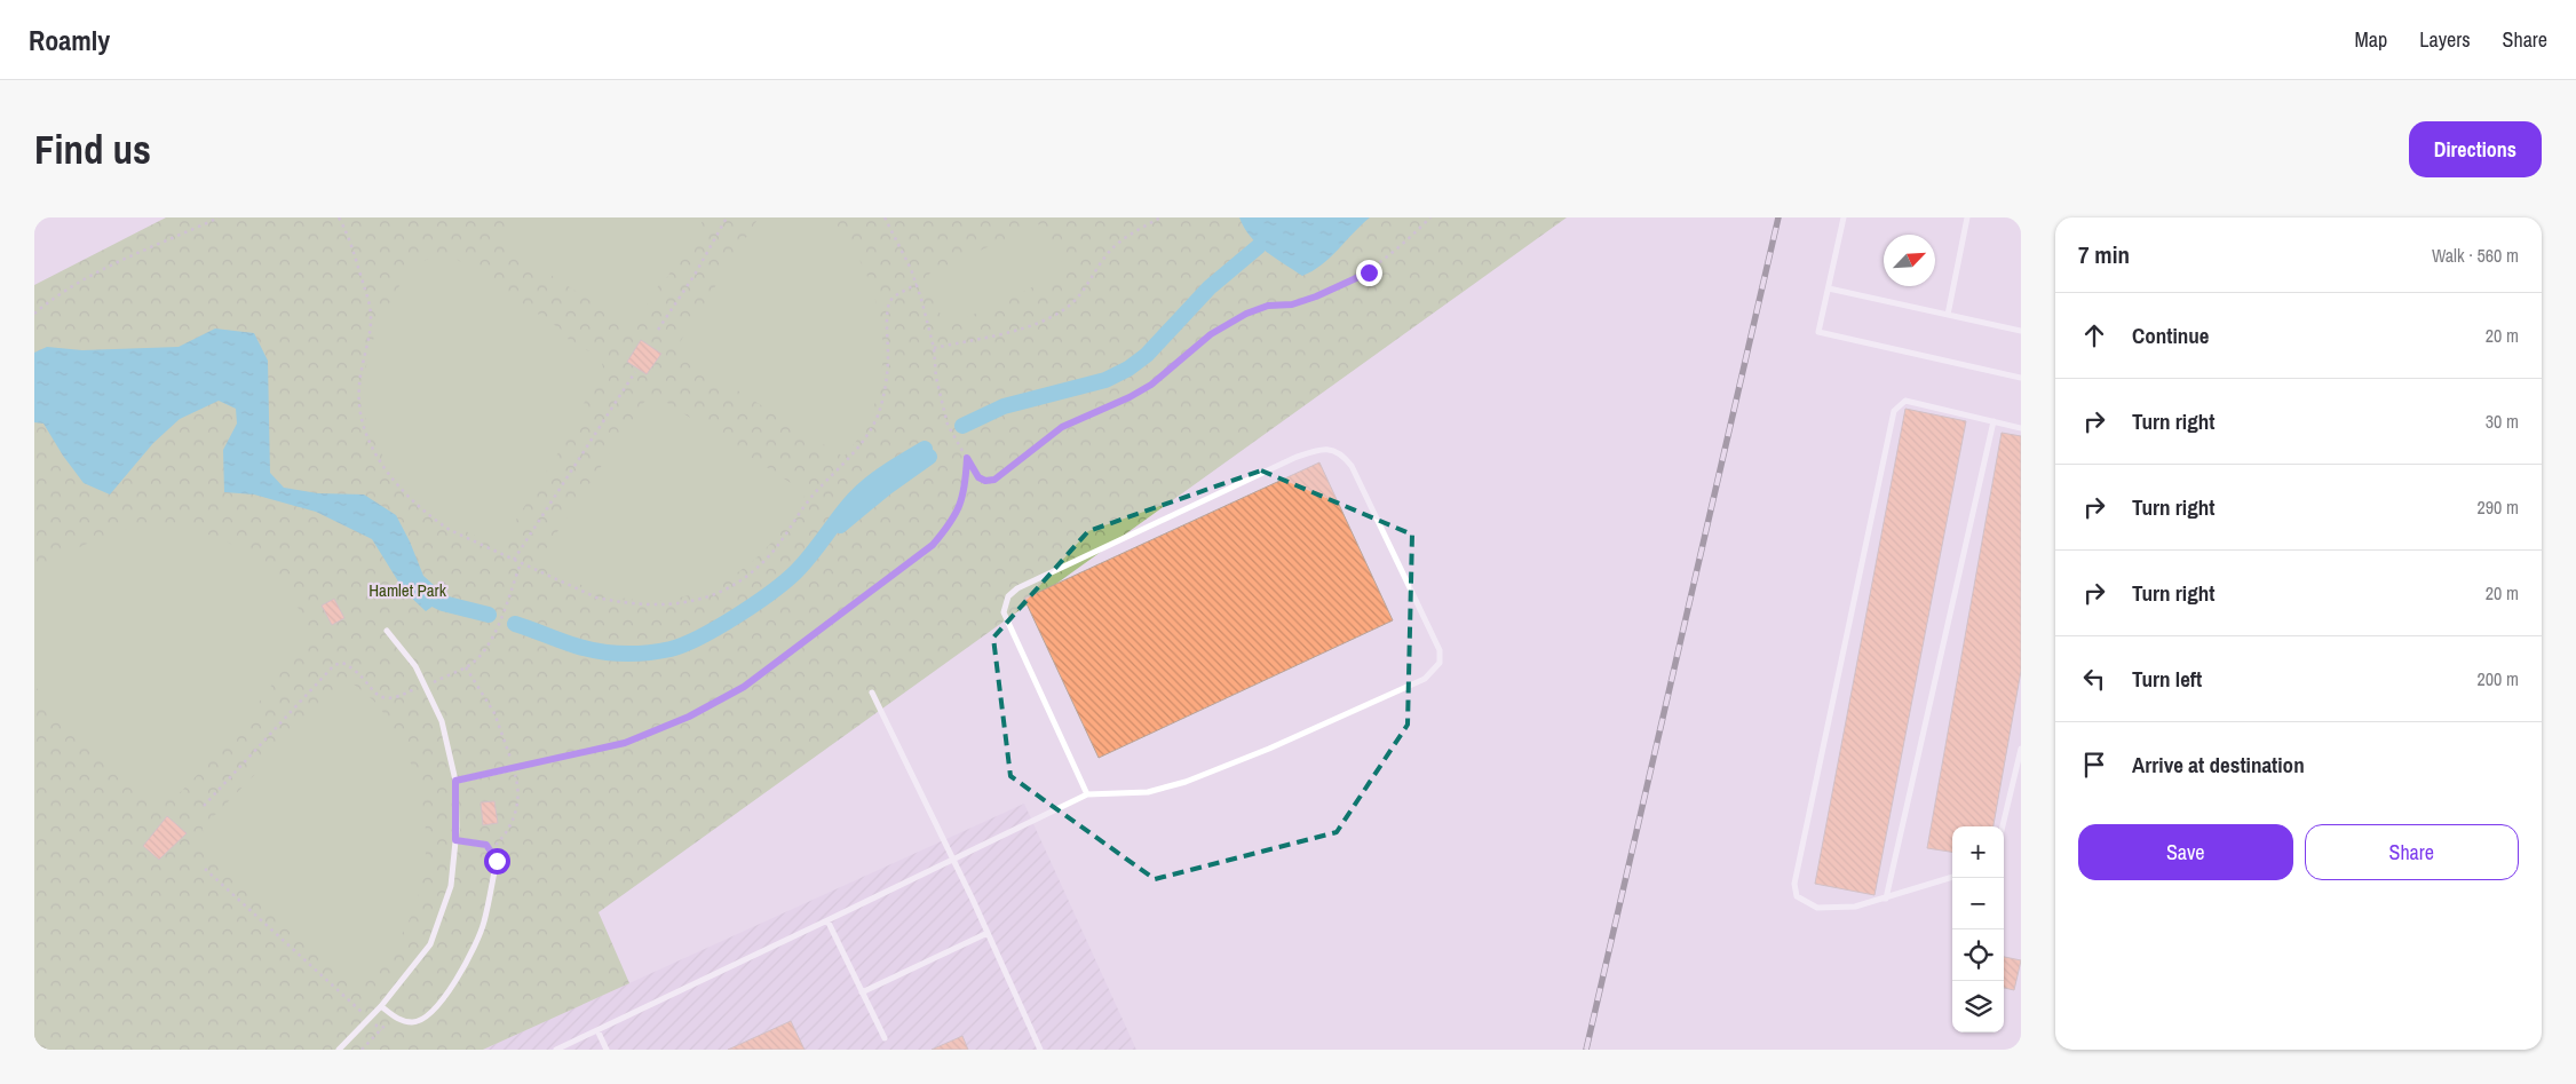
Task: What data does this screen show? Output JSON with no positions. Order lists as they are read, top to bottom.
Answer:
{
  "parks": ["Hamlet Park"],
  "north": "top right",
  "page": {
    "header": "Roamly",
    "nav": ["Map", "Layers", "Share"],
    "buttons": [
      "Directions",
      ["Save", "Share"]
    ],
    "title": "Find us",
    "heading": ["7 min", "Walk · 560 m"],
    "list": [
      ["Continue", "20 m"],
      ["Turn right", "30 m"],
      ["Turn right", "290 m"],
      ["Turn right", "20 m"],
      ["Turn left", "200 m"],
      "Arrive at destination"
    ],
    "map_buttons": ["+", "−"]
  }
}
